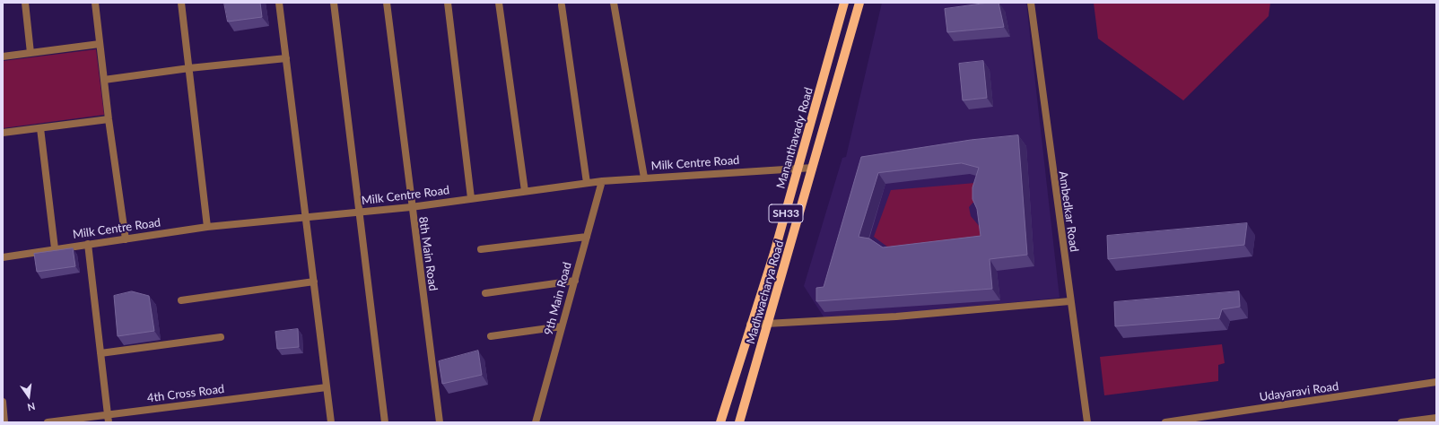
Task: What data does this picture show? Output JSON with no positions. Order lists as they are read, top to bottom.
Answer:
{
  "streets": {
    "main road": ["Mananthavady Road", "SH33", "Madhwacharya Road"],
    "street": [
      "Milk Centre Road",
      "Ambedkar Road",
      "8th Main Road",
      "9th Main Road",
      "Udayaravi Road",
      "4th Cross Road"
    ]
  },
  "crossings": [
    ["Mananthavady Road", "Milk Centre Road"],
    ["Milk Centre Road", "8th Main Road"],
    ["Milk Centre Road", "Madhwacharya Road"],
    ["Milk Centre Road", "9th Main Road"]
  ],
  "north": "bottom"
}
